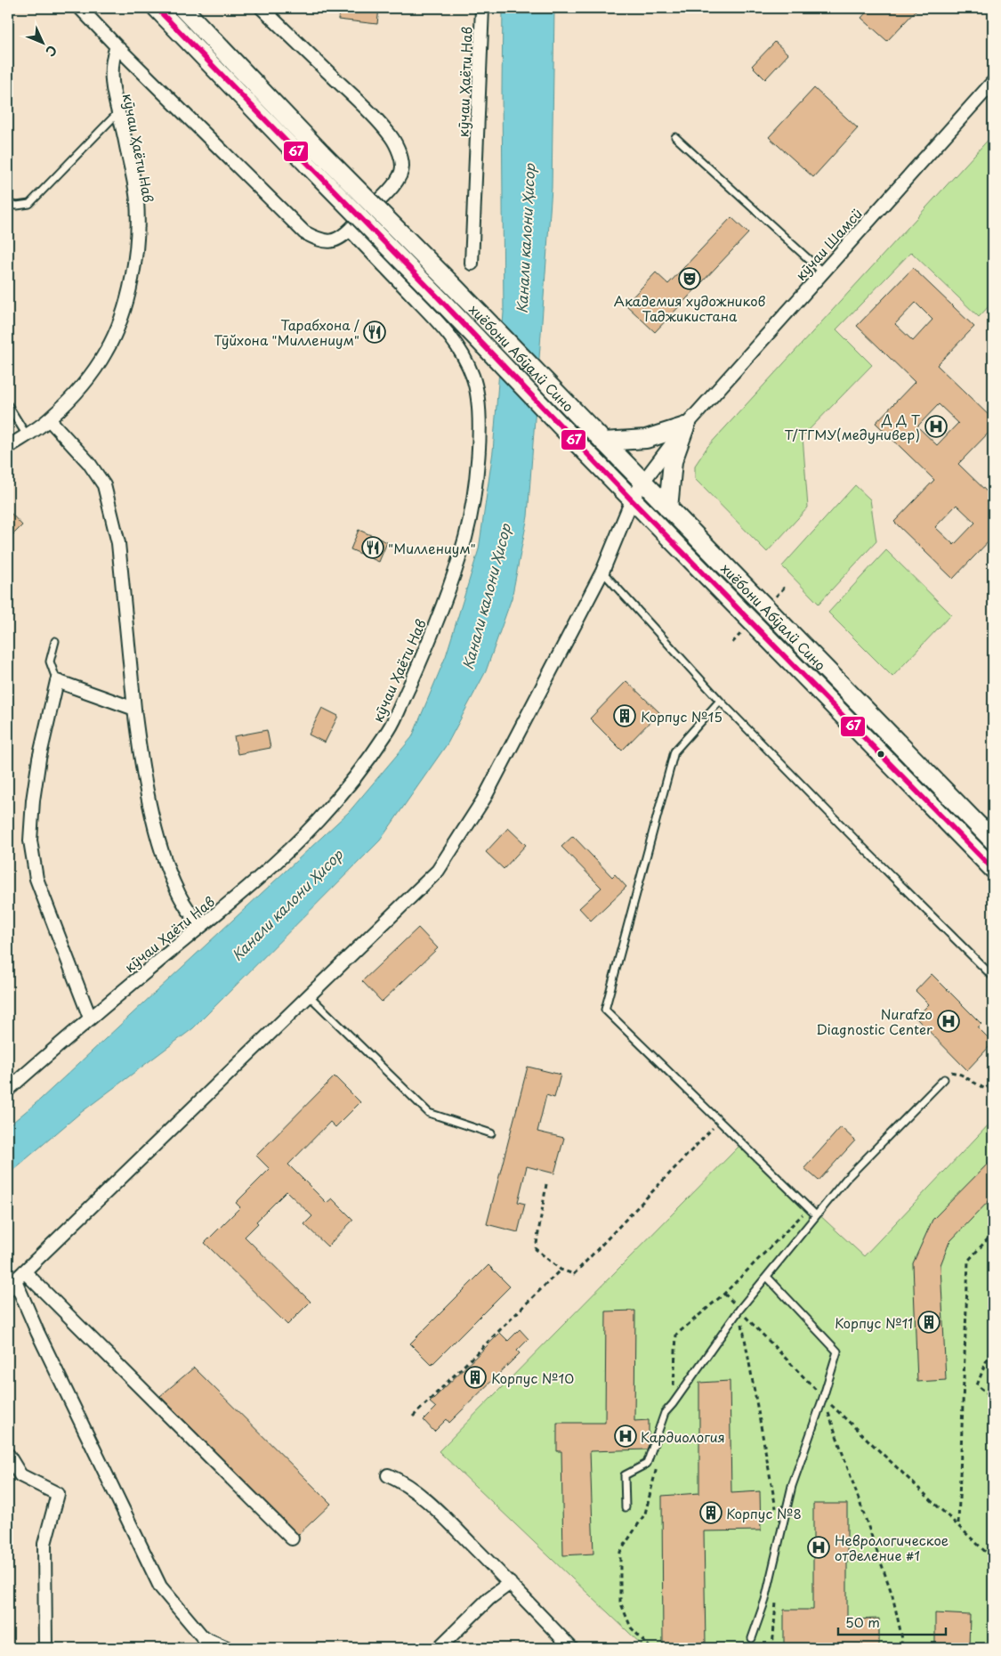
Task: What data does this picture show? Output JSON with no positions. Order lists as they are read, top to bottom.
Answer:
{
  "streets": {
    "main road": ["хиёбони Абӯалӣ Сино"],
    "street": ["кӯчаи Ҳаёти Нав", "кӯчаи Шамсӣ"]
  },
  "crossings": [
    ["кӯчаи Шамсӣ", "хиёбони Абӯалӣ Сино"]
  ],
  "water": ["Канали калони Ҳисор"],
  "places": {
    "theatre": ["Академия художников Таджикистана"],
    "restaurant": ["Тарабхона / Тӯйхона \"Миллениум\"", "\"Миллениум\""],
    "hospital": [
      "Д Д Т Т/ТГМУ(медунивер)",
      "Nurafzo Diagnostic Center",
      "Кардиология",
      "Неврологическое отделение #1"
    ],
    "building": [
      "Корпус №15",
      "Корпус №11",
      "Корпус №10",
      "Корпус №8"
    ]
  },
  "lines": ["transit line 67"],
  "scale_bar": "50 m",
  "north": "bottom right"
}
